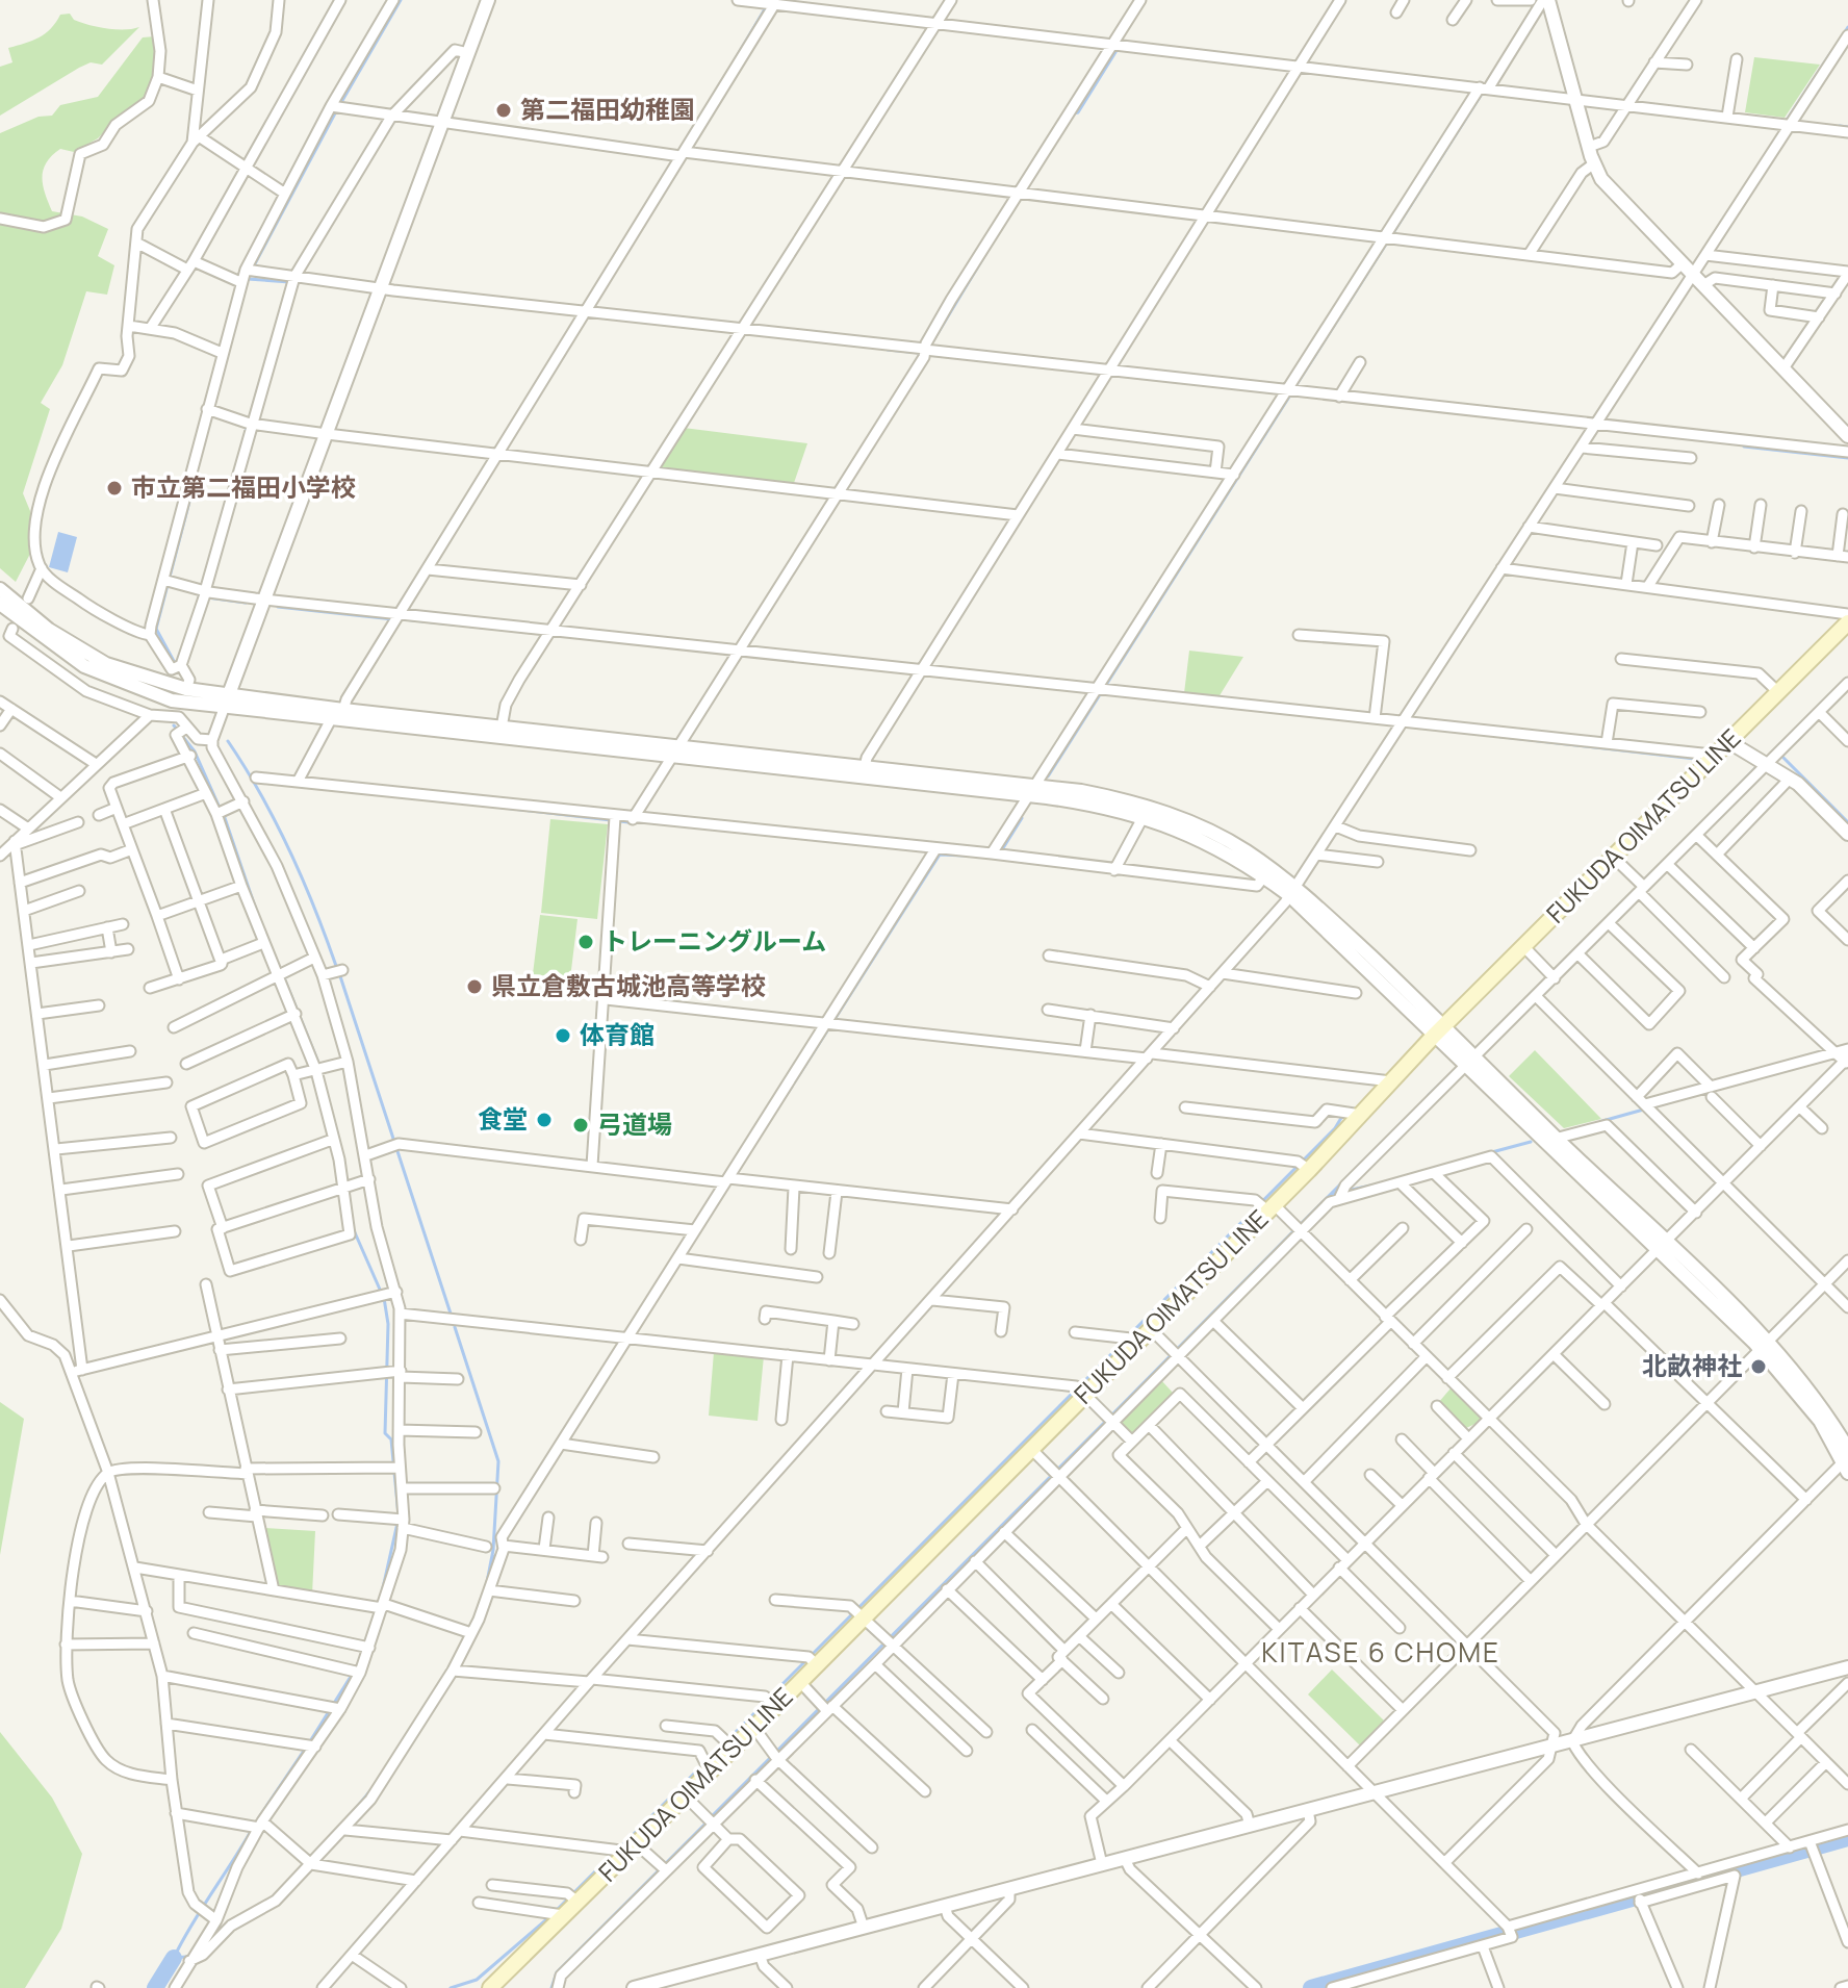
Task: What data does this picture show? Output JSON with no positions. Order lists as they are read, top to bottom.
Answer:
{
  "streets": {
    "main road": ["FUKUDA OIMATSU LINE"]
  },
  "districts": ["KITASE 6 CHOME"],
  "places": [
    "第二福田幼稚園",
    "市立第二福田小学校",
    "トレーニングルーム",
    "県立倉敷古城池高等学校",
    "体育館",
    "食堂",
    "弓道場",
    "北畝神社"
  ]
}
